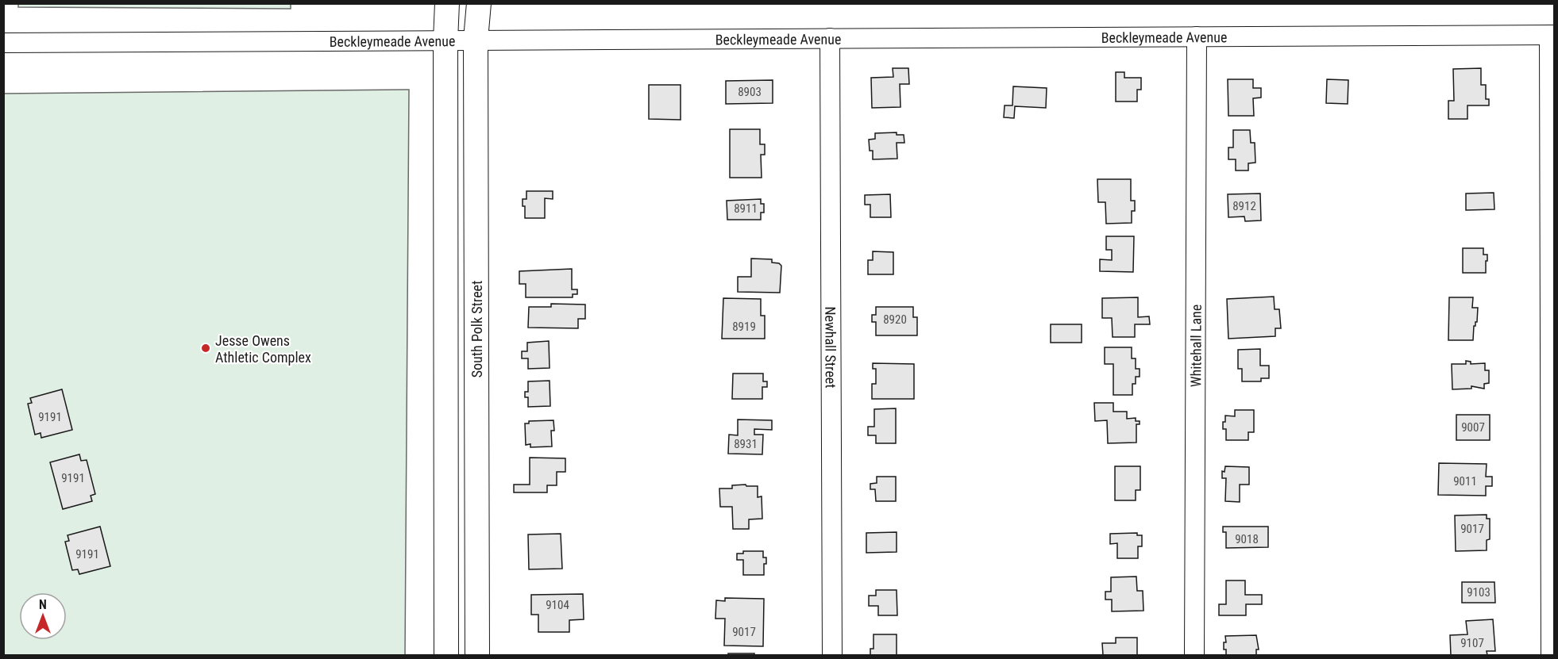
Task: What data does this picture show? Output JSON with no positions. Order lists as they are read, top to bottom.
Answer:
{
  "streets": {
    "main road": ["South Polk Street"],
    "street": ["Beckleymeade Avenue", "Whitehall Lane", "Newhall Street"]
  },
  "crossings": [
    ["Beckleymeade Avenue", "South Polk Street"],
    ["Beckleymeade Avenue", "Whitehall Lane"],
    ["Beckleymeade Avenue", "Newhall Street"]
  ],
  "places": ["Jesse Owens Athletic Complex"],
  "house_numbers": [
    "8903",
    "8912",
    "8911",
    "8920",
    "8919",
    "9191",
    "9007",
    "8931",
    "9191",
    "9011",
    "9017",
    "9018",
    "9191",
    "9103",
    "9104",
    "9017",
    "9107"
  ],
  "north": "top"
}
